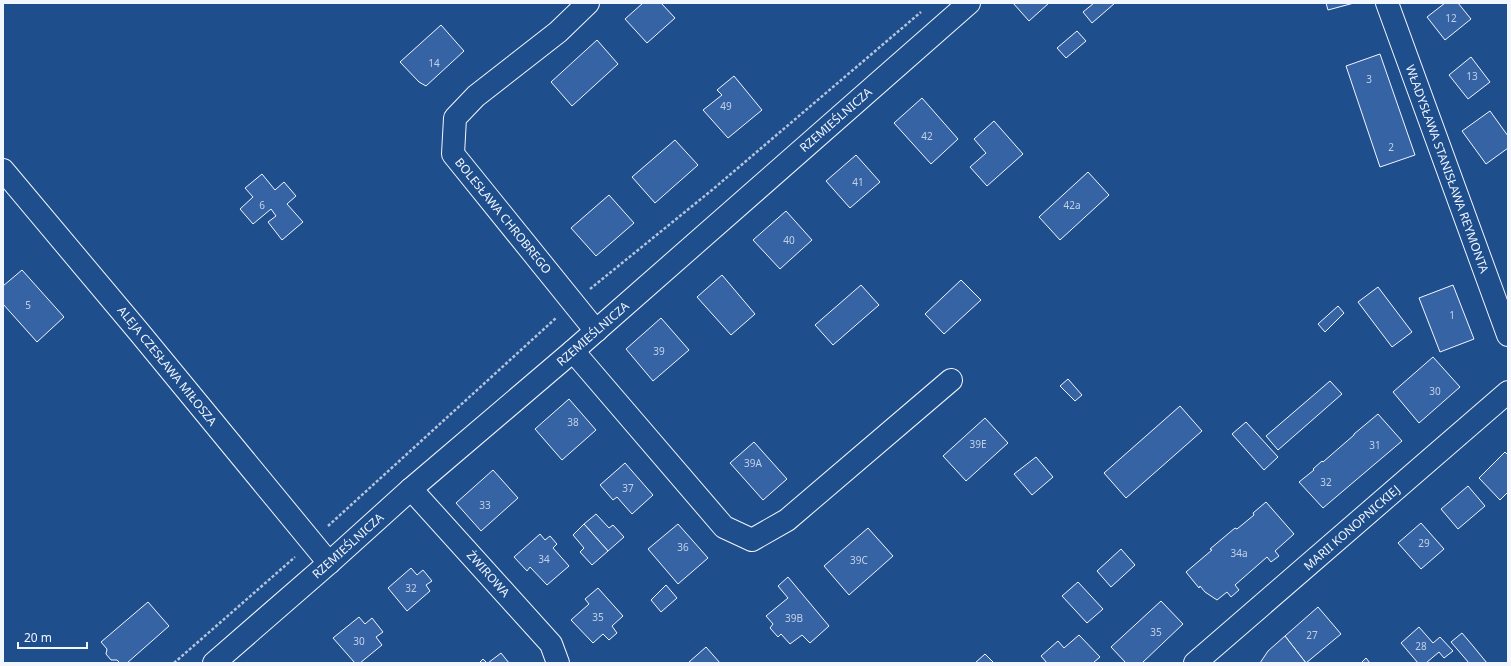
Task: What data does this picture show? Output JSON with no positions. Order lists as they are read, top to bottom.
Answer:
{
  "streets": {
    "street": [
      "RZEMIEŚLNICZA",
      "WŁADYSŁAWA STANISŁAWA REYMONTA",
      "BOLESŁAWA CHROBREGO",
      "ALEJA CZESŁAWA MIŁOSZA",
      "MARII KONOPNICKIEJ",
      "ŻWIROWA"
    ]
  },
  "crossings": [
    ["RZEMIEŚLNICZA", "BOLESŁAWA CHROBREGO"],
    ["RZEMIEŚLNICZA", "ALEJA CZESŁAWA MIŁOSZA"],
    ["RZEMIEŚLNICZA", "ŻWIROWA"]
  ],
  "house_numbers": [
    "12",
    "14",
    "13",
    "3",
    "49",
    "42",
    "2",
    "41",
    "6",
    "42a",
    "40",
    "5",
    "1",
    "39",
    "30",
    "38",
    "39E",
    "31",
    "39A",
    "32",
    "37",
    "33",
    "29",
    "36",
    "34a",
    "34",
    "39C",
    "32",
    "35",
    "39B",
    "35",
    "27",
    "30",
    "28"
  ],
  "scale_bar": "20 m"
}
